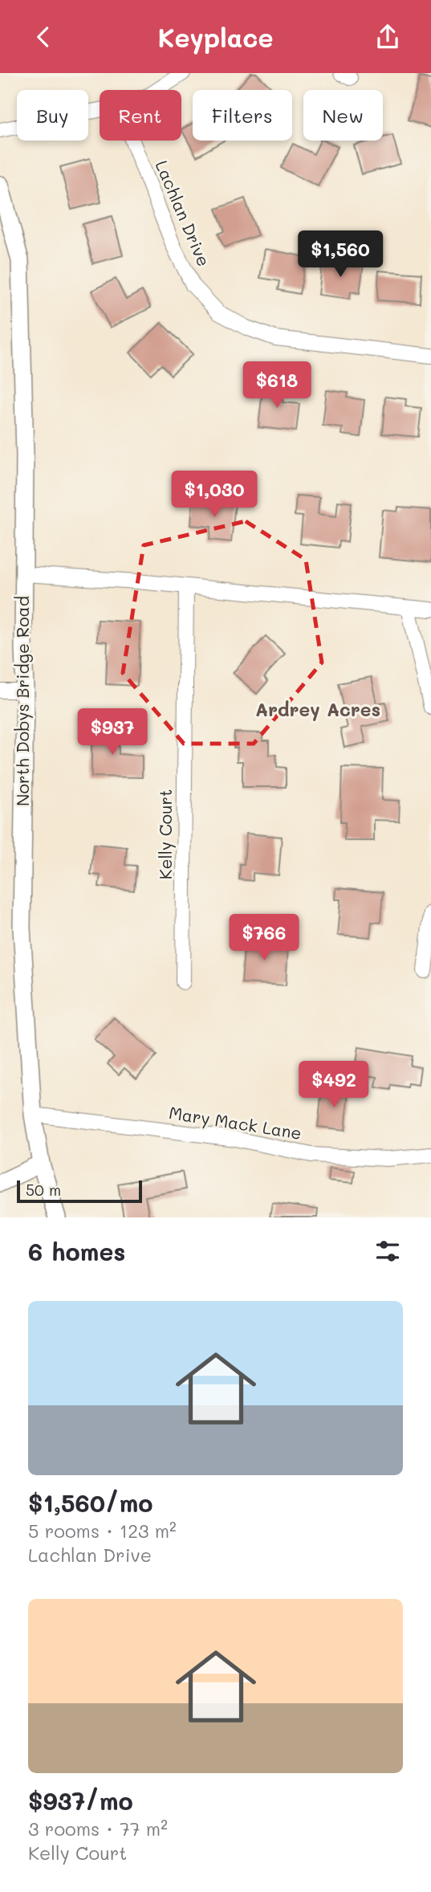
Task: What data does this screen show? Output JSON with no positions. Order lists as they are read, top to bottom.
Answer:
{
  "streets": {
    "street": [
      "Lachlan Drive",
      "North Dobys Bridge Road",
      "Kelly Court",
      "Mary Mack Lane"
    ]
  },
  "crossings": [
    ["North Dobys Bridge Road", "Mary Mack Lane"]
  ],
  "districts": ["Ardrey Acres"],
  "scale_bar": "50 m",
  "page": {
    "header": "Keyplace",
    "chip": [
      "Buy",
      "Rent",
      "Filters",
      "New"
    ],
    "price": [
      "$1,560",
      "$618",
      "$1,030",
      "$937",
      "$766",
      "$492"
    ],
    "scale": "50 m",
    "heading": "6 homes",
    "list": [
      {
        "name": "$1,560/mo",
        "note": "5 rooms · 123 m² · Lachlan Drive"
      },
      {
        "name": "$937/mo",
        "note": "3 rooms · 77 m² · Kelly Court"
      }
    ]
  }
}
